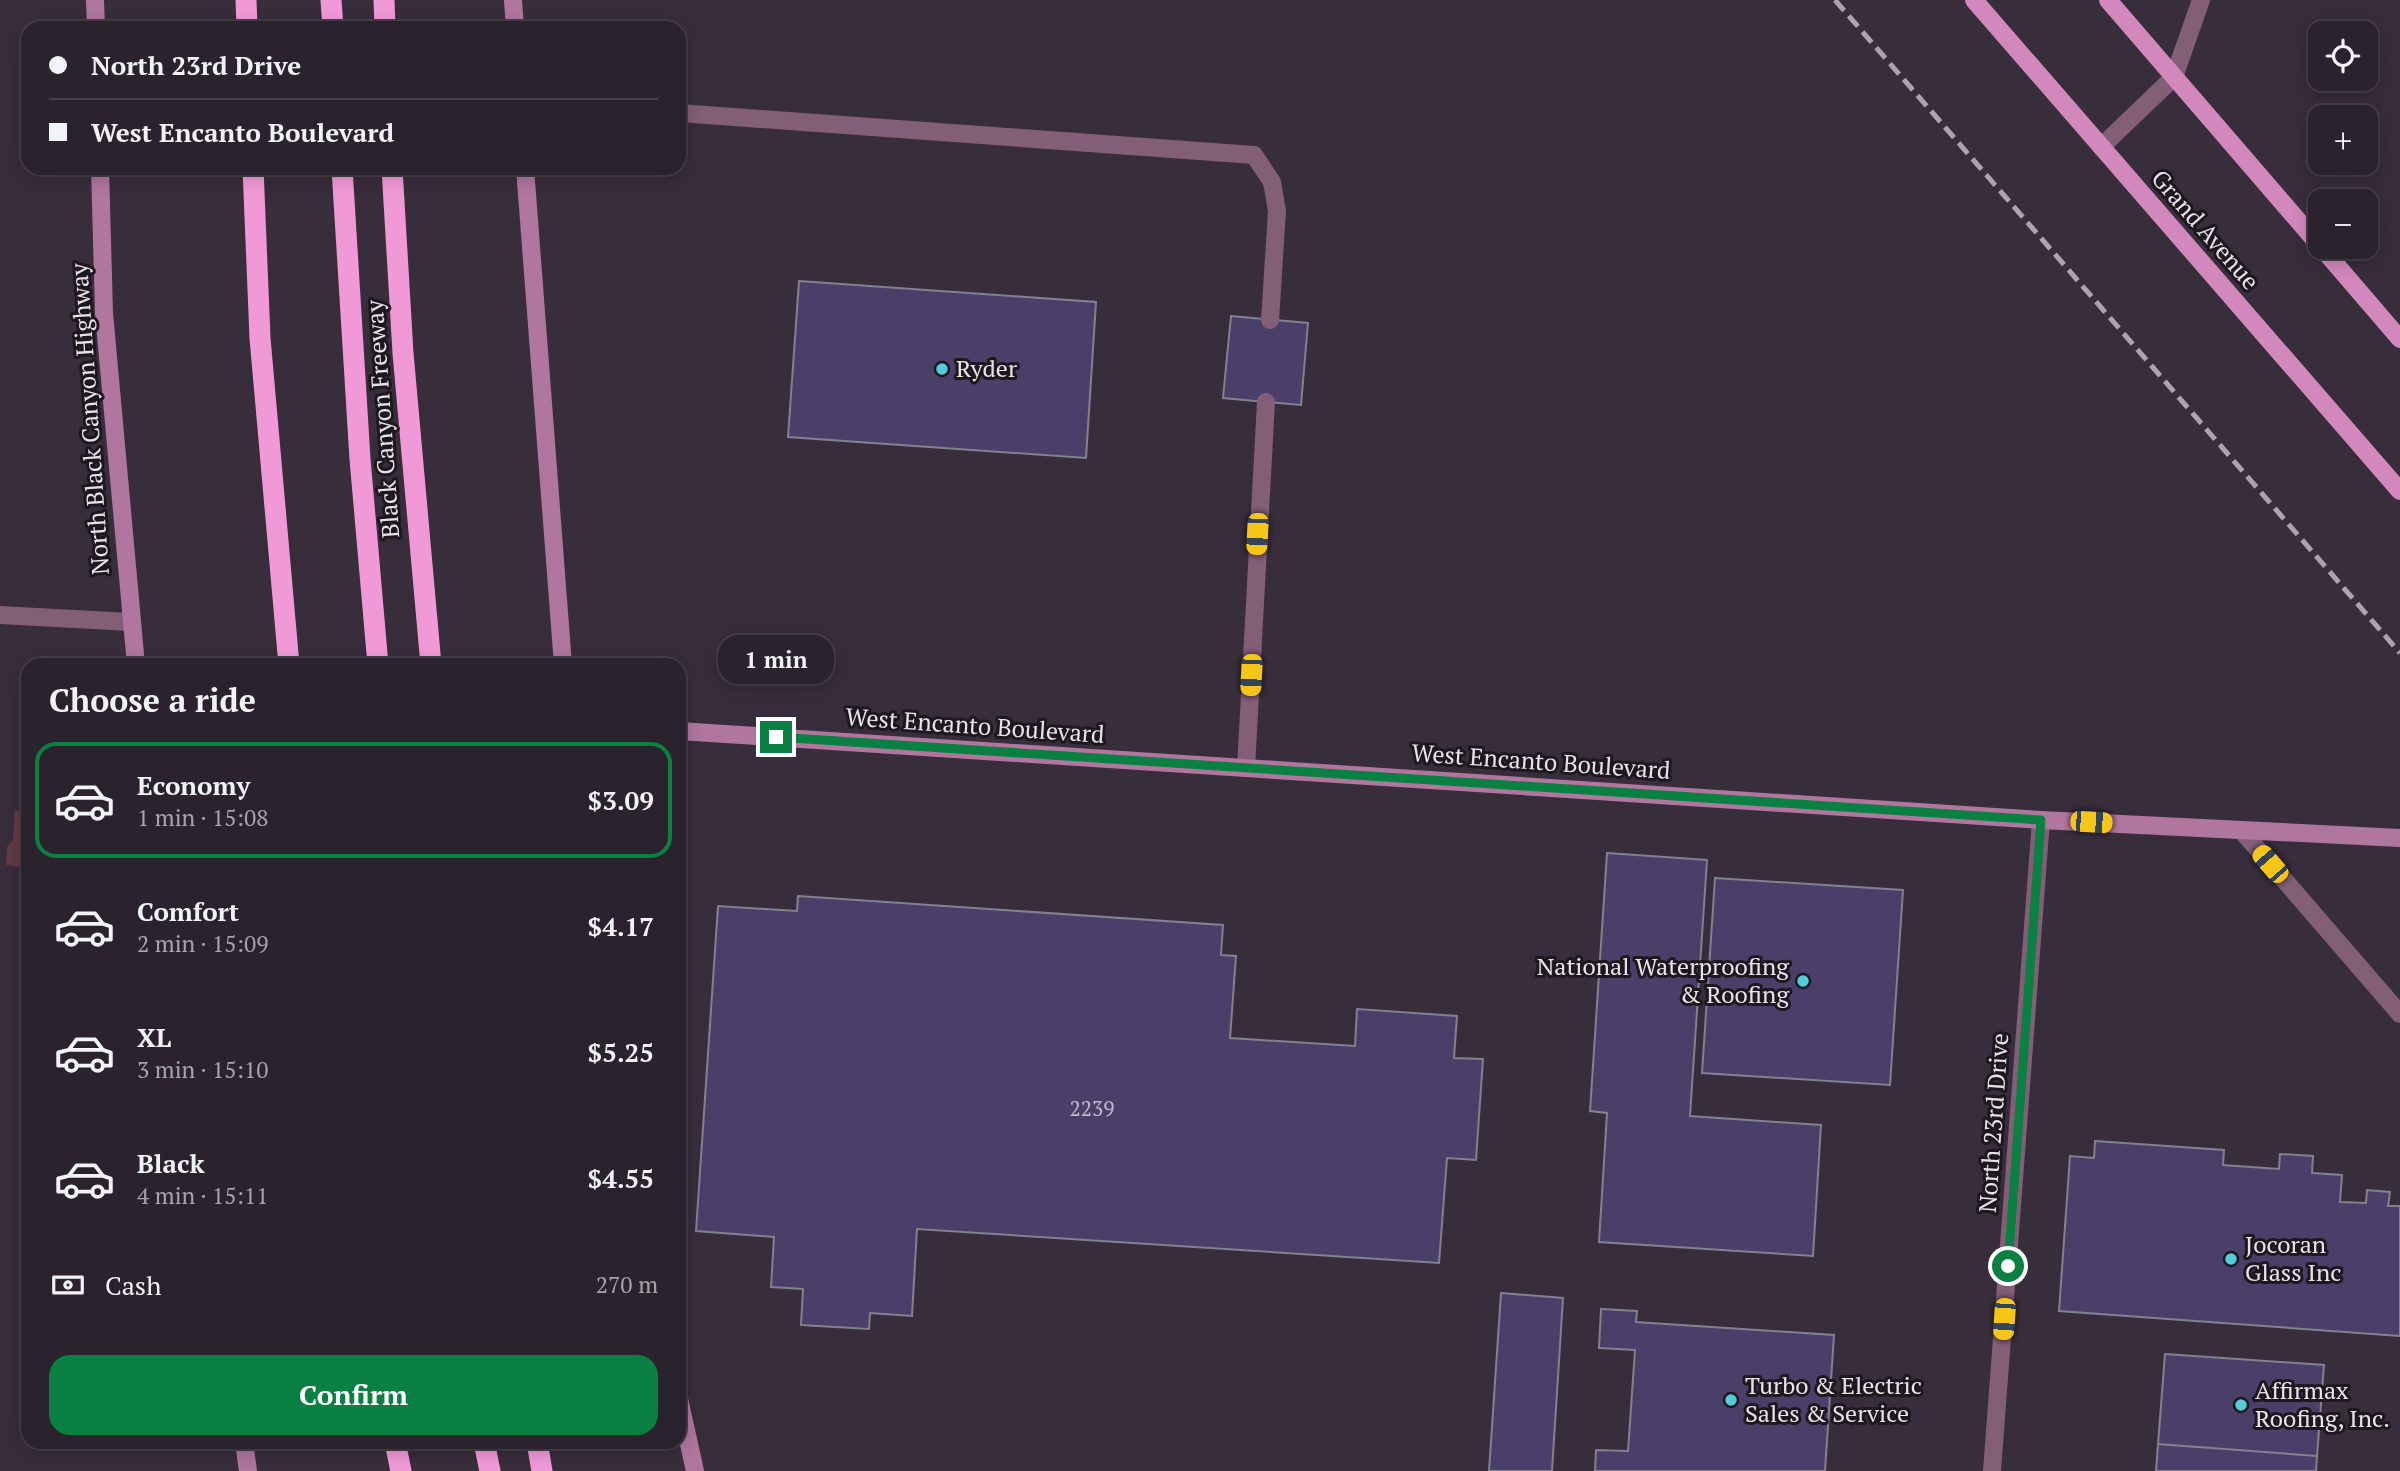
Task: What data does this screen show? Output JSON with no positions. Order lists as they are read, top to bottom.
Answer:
{
  "streets": {
    "highway": ["Black Canyon Freeway"],
    "main road": ["Grand Avenue"],
    "street": ["North Black Canyon Highway", "West Encanto Boulevard", "North 23rd Drive"]
  },
  "crossings": [
    ["West Encanto Boulevard", "North 23rd Drive"]
  ],
  "places": [
    "Ryder",
    "National Waterproofing & Roofing",
    "Jocoran Glass Inc",
    "Turbo & Electric Sales & Service",
    "Affirmax Roofing, Inc."
  ],
  "house_numbers": ["2239"],
  "page": {
    "map_buttons": ["+", "−"],
    "banner": ["North 23rd Drive", "West Encanto Boulevard"],
    "bubble": "1 min",
    "heading": "Choose a ride",
    "list": [
      {
        "name": "Economy",
        "note": "1 min · 15:08",
        "value": "$3.09"
      },
      {
        "name": "Comfort",
        "note": "2 min · 15:09",
        "value": "$4.17"
      },
      {
        "name": "XL",
        "note": "3 min · 15:10",
        "value": "$5.25"
      },
      {
        "name": "Black",
        "note": "4 min · 15:11",
        "value": "$4.55"
      }
    ],
    "pay": ["Cash", "270 m"],
    "buttons": "Confirm"
  }
}
